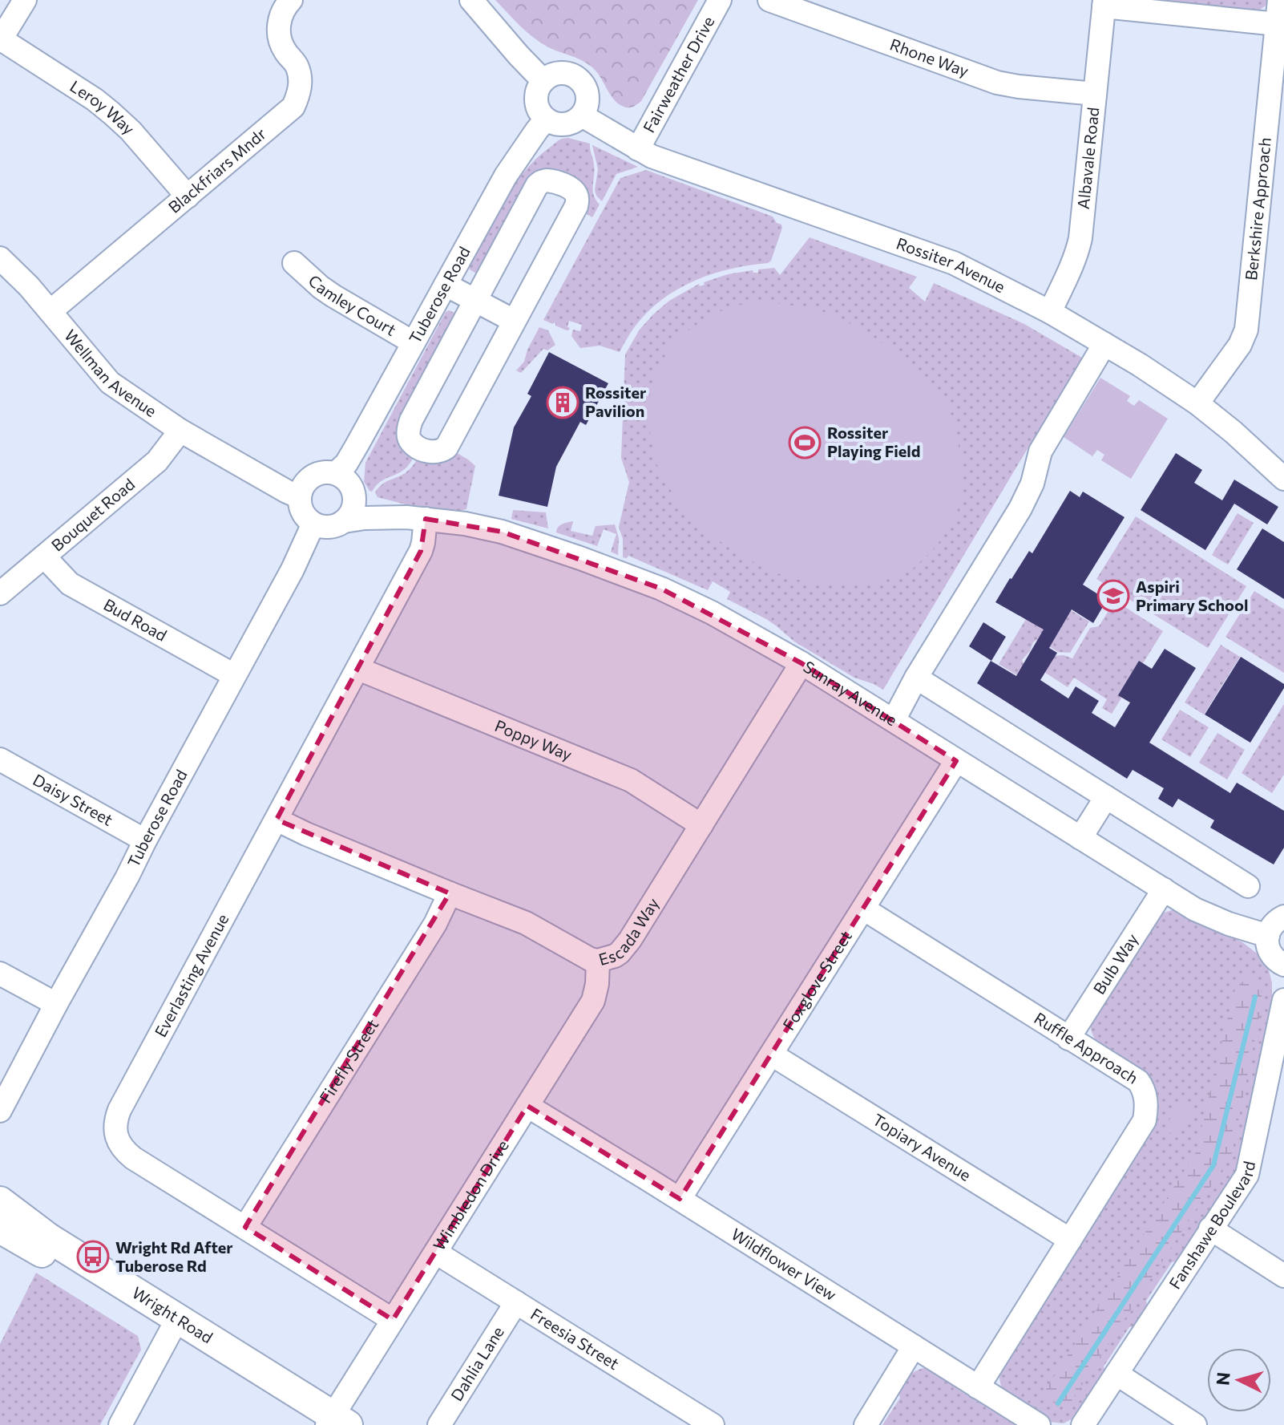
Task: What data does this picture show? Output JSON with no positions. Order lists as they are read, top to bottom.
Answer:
{
  "streets": {
    "main road": ["Wright Road"],
    "street": [
      "Rhone Way",
      "Fairweather Drive",
      "Leroy Way",
      "Albavale Road",
      "Blackfriars Mndr",
      "Berkshire Approach",
      "Rossiter Avenue",
      "Tuberose Road",
      "Camley Court",
      "Wellman Avenue",
      "Bouquet Road",
      "Bud Road",
      "Sunray Avenue",
      "Poppy Way",
      "Daisy Street",
      "Escada Way",
      "Bulb Way",
      "Everlasting Avenue",
      "Foxglove Street",
      "Ruffle Approach",
      "Firefly Street",
      "Topiary Avenue",
      "Wimbledon Drive",
      "Fanshawe Boulevard",
      "Wildflower View",
      "Freesia Street",
      "Dahlia Lane"
    ]
  },
  "crossings": [
    ["Rhone Way", "Albavale Road"],
    ["Fairweather Drive", "Rossiter Avenue"],
    ["Leroy Way", "Blackfriars Mndr"],
    ["Albavale Road", "Rossiter Avenue"],
    ["Blackfriars Mndr", "Wellman Avenue"],
    ["Berkshire Approach", "Rossiter Avenue"],
    ["Rossiter Avenue", "Tuberose Road"],
    ["Tuberose Road", "Camley Court"],
    ["Tuberose Road", "Wellman Avenue"],
    ["Tuberose Road", "Bud Road"],
    ["Tuberose Road", "Sunray Avenue"],
    ["Tuberose Road", "Daisy Street"],
    ["Wellman Avenue", "Bouquet Road"],
    ["Wellman Avenue", "Sunray Avenue"],
    ["Bouquet Road", "Bud Road"],
    ["Sunray Avenue", "Escada Way"],
    ["Sunray Avenue", "Bulb Way"],
    ["Sunray Avenue", "Everlasting Avenue"],
    ["Sunray Avenue", "Foxglove Street"],
    ["Poppy Way", "Escada Way"],
    ["Poppy Way", "Everlasting Avenue"],
    ["Escada Way", "Everlasting Avenue"],
    ["Escada Way", "Firefly Street"],
    ["Escada Way", "Wimbledon Drive"],
    ["Bulb Way", "Ruffle Approach"],
    ["Everlasting Avenue", "Firefly Street"],
    ["Everlasting Avenue", "Wimbledon Drive"],
    ["Foxglove Street", "Ruffle Approach"],
    ["Foxglove Street", "Topiary Avenue"],
    ["Foxglove Street", "Wildflower View"],
    ["Ruffle Approach", "Topiary Avenue"],
    ["Ruffle Approach", "Wildflower View"],
    ["Wimbledon Drive", "Wildflower View"],
    ["Wimbledon Drive", "Wright Road"],
    ["Wimbledon Drive", "Freesia Street"],
    ["Freesia Street", "Dahlia Lane"]
  ],
  "places": {
    "building": ["Rossiter Pavilion"],
    "sports": ["Rossiter Playing Field"],
    "school or university": ["Aspiri Primary School"],
    "bus stop": ["Wright Rd After Tuberose Rd"]
  },
  "north": "left"
}
